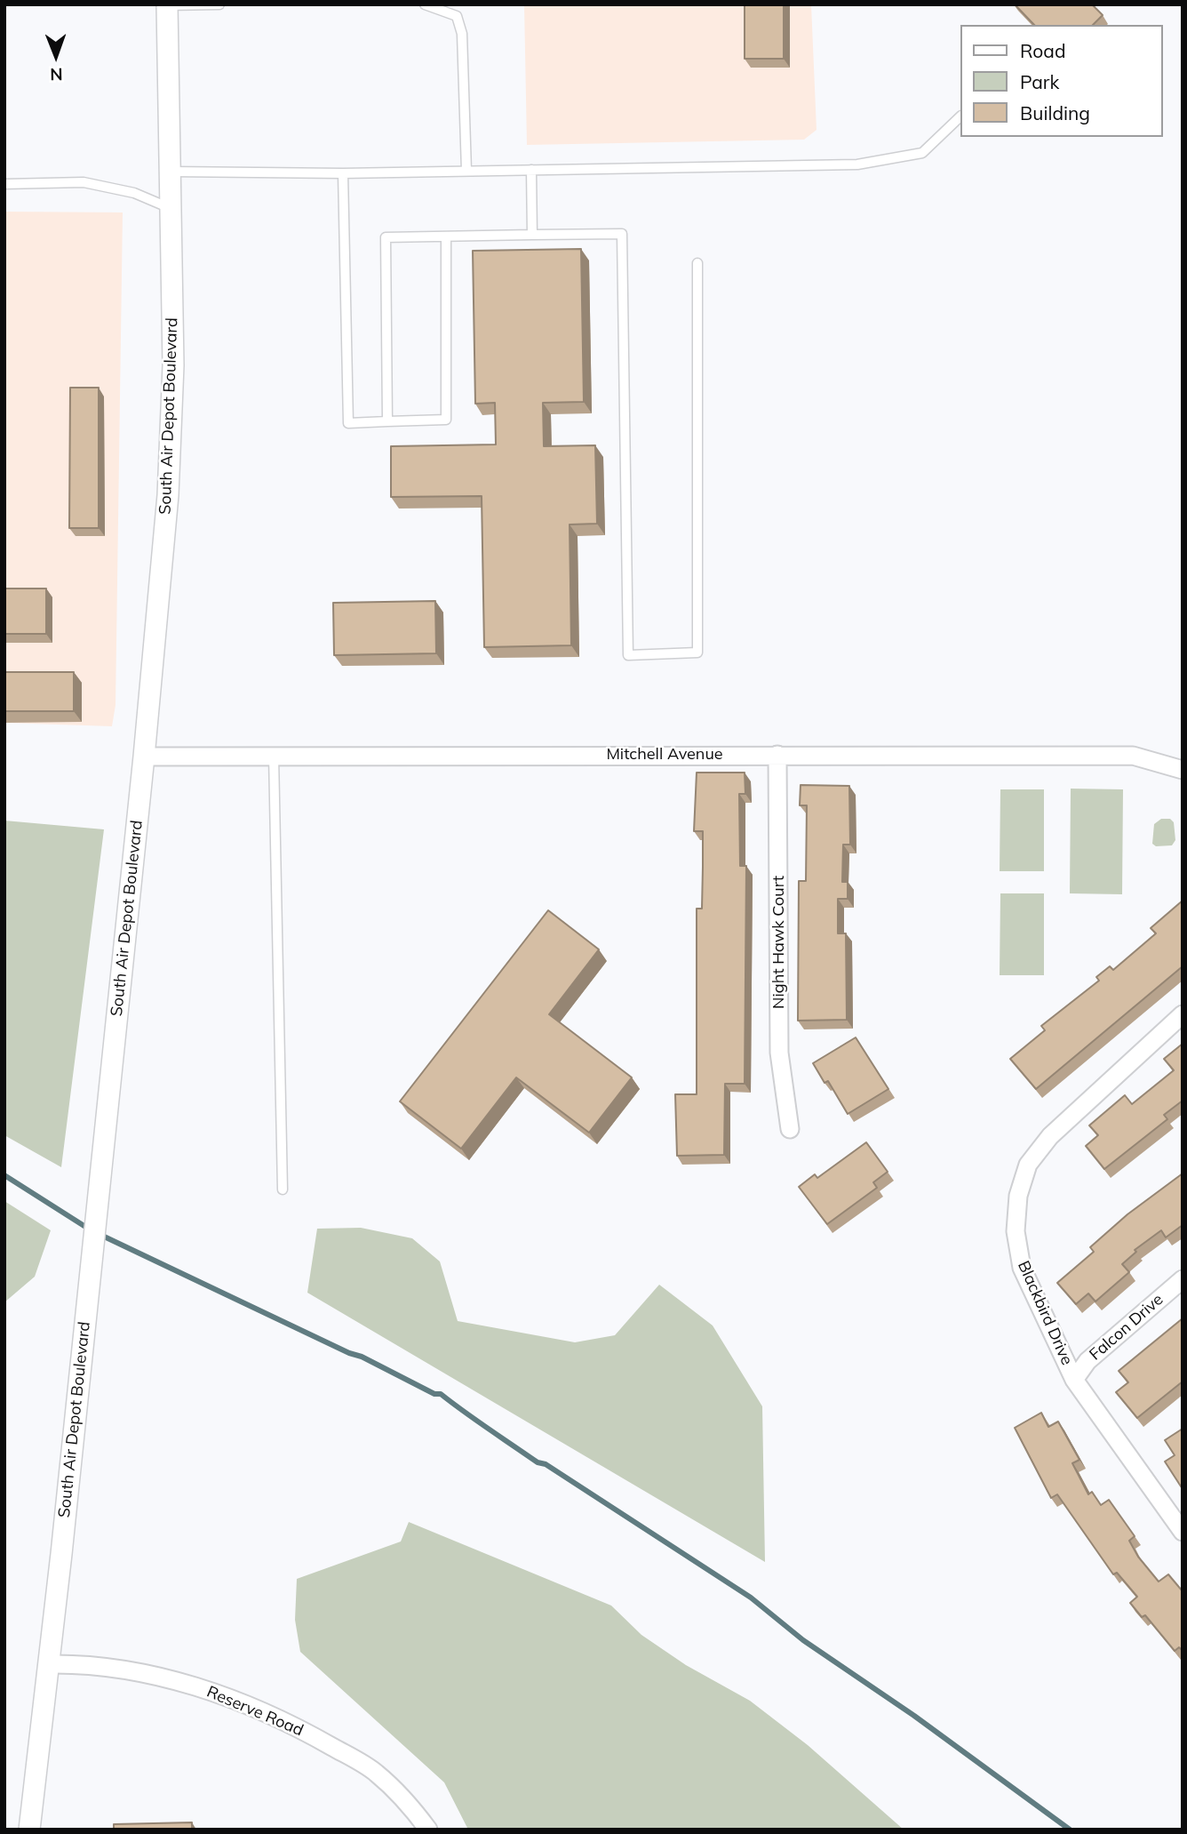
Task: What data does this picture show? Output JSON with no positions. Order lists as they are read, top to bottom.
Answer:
{
  "streets": {
    "street": [
      "South Air Depot Boulevard",
      "Mitchell Avenue",
      "Night Hawk Court",
      "Blackbird Drive",
      "Falcon Drive",
      "Reserve Road"
    ]
  },
  "crossings": [
    ["South Air Depot Boulevard", "Mitchell Avenue"],
    ["South Air Depot Boulevard", "Reserve Road"],
    ["Mitchell Avenue", "Night Hawk Court"],
    ["Blackbird Drive", "Falcon Drive"]
  ],
  "legend": ["Road", "Park", "Building"],
  "north": "bottom"
}
